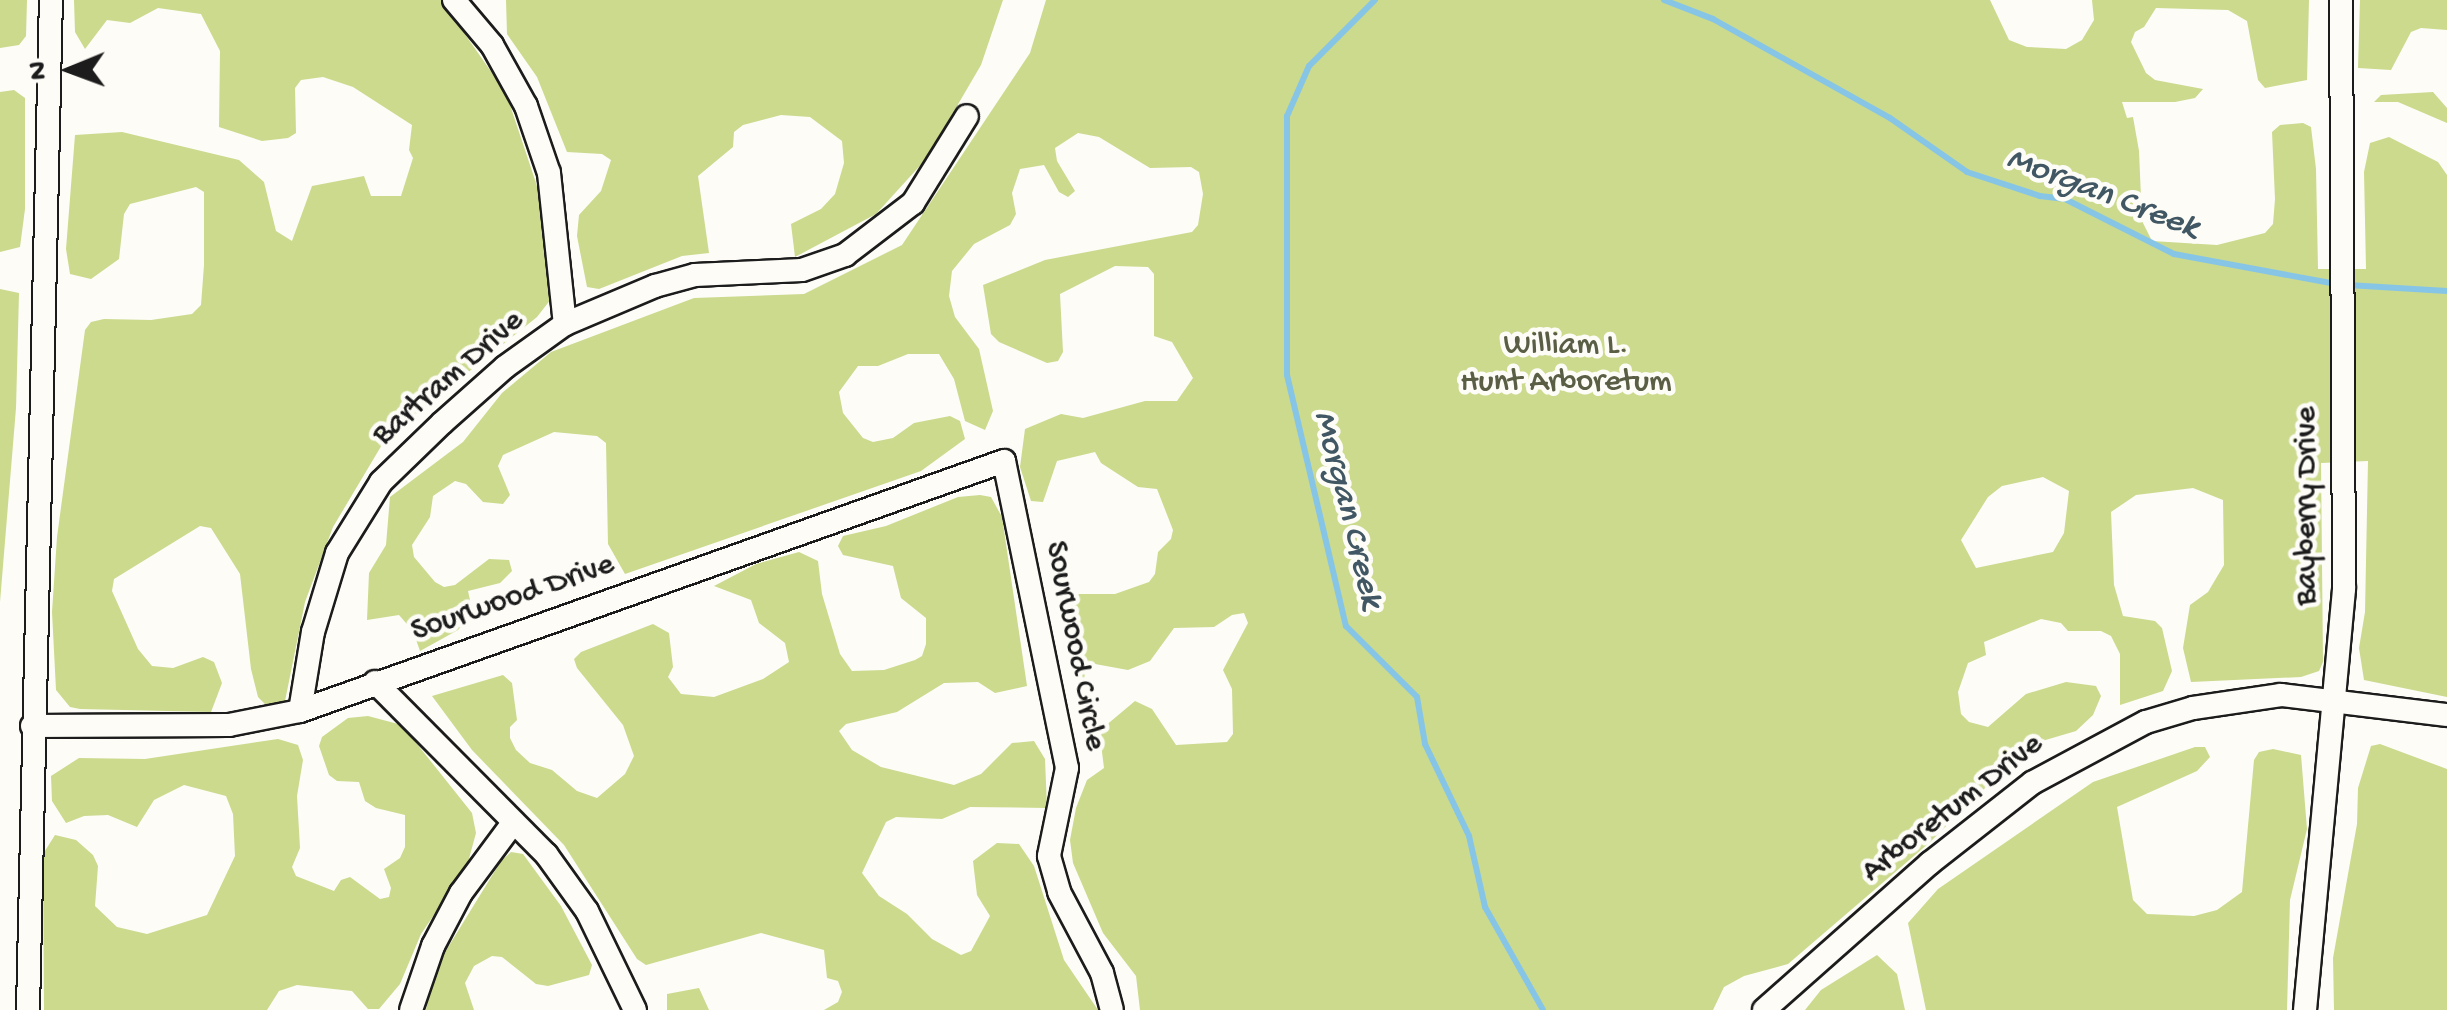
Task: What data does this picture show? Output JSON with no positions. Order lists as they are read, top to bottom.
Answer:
{
  "streets": {
    "street": [
      "Bartram Drive",
      "Bayberry Drive",
      "Sourwood Drive",
      "Sourwood Circle",
      "Arboretum Drive"
    ]
  },
  "crossings": [
    ["Bartram Drive", "Sourwood Drive"],
    ["Bayberry Drive", "Arboretum Drive"],
    ["Sourwood Drive", "Sourwood Circle"]
  ],
  "water": ["Morgan Creek"],
  "parks": ["William L. Hunt Arboretum"],
  "north": "left"
}
